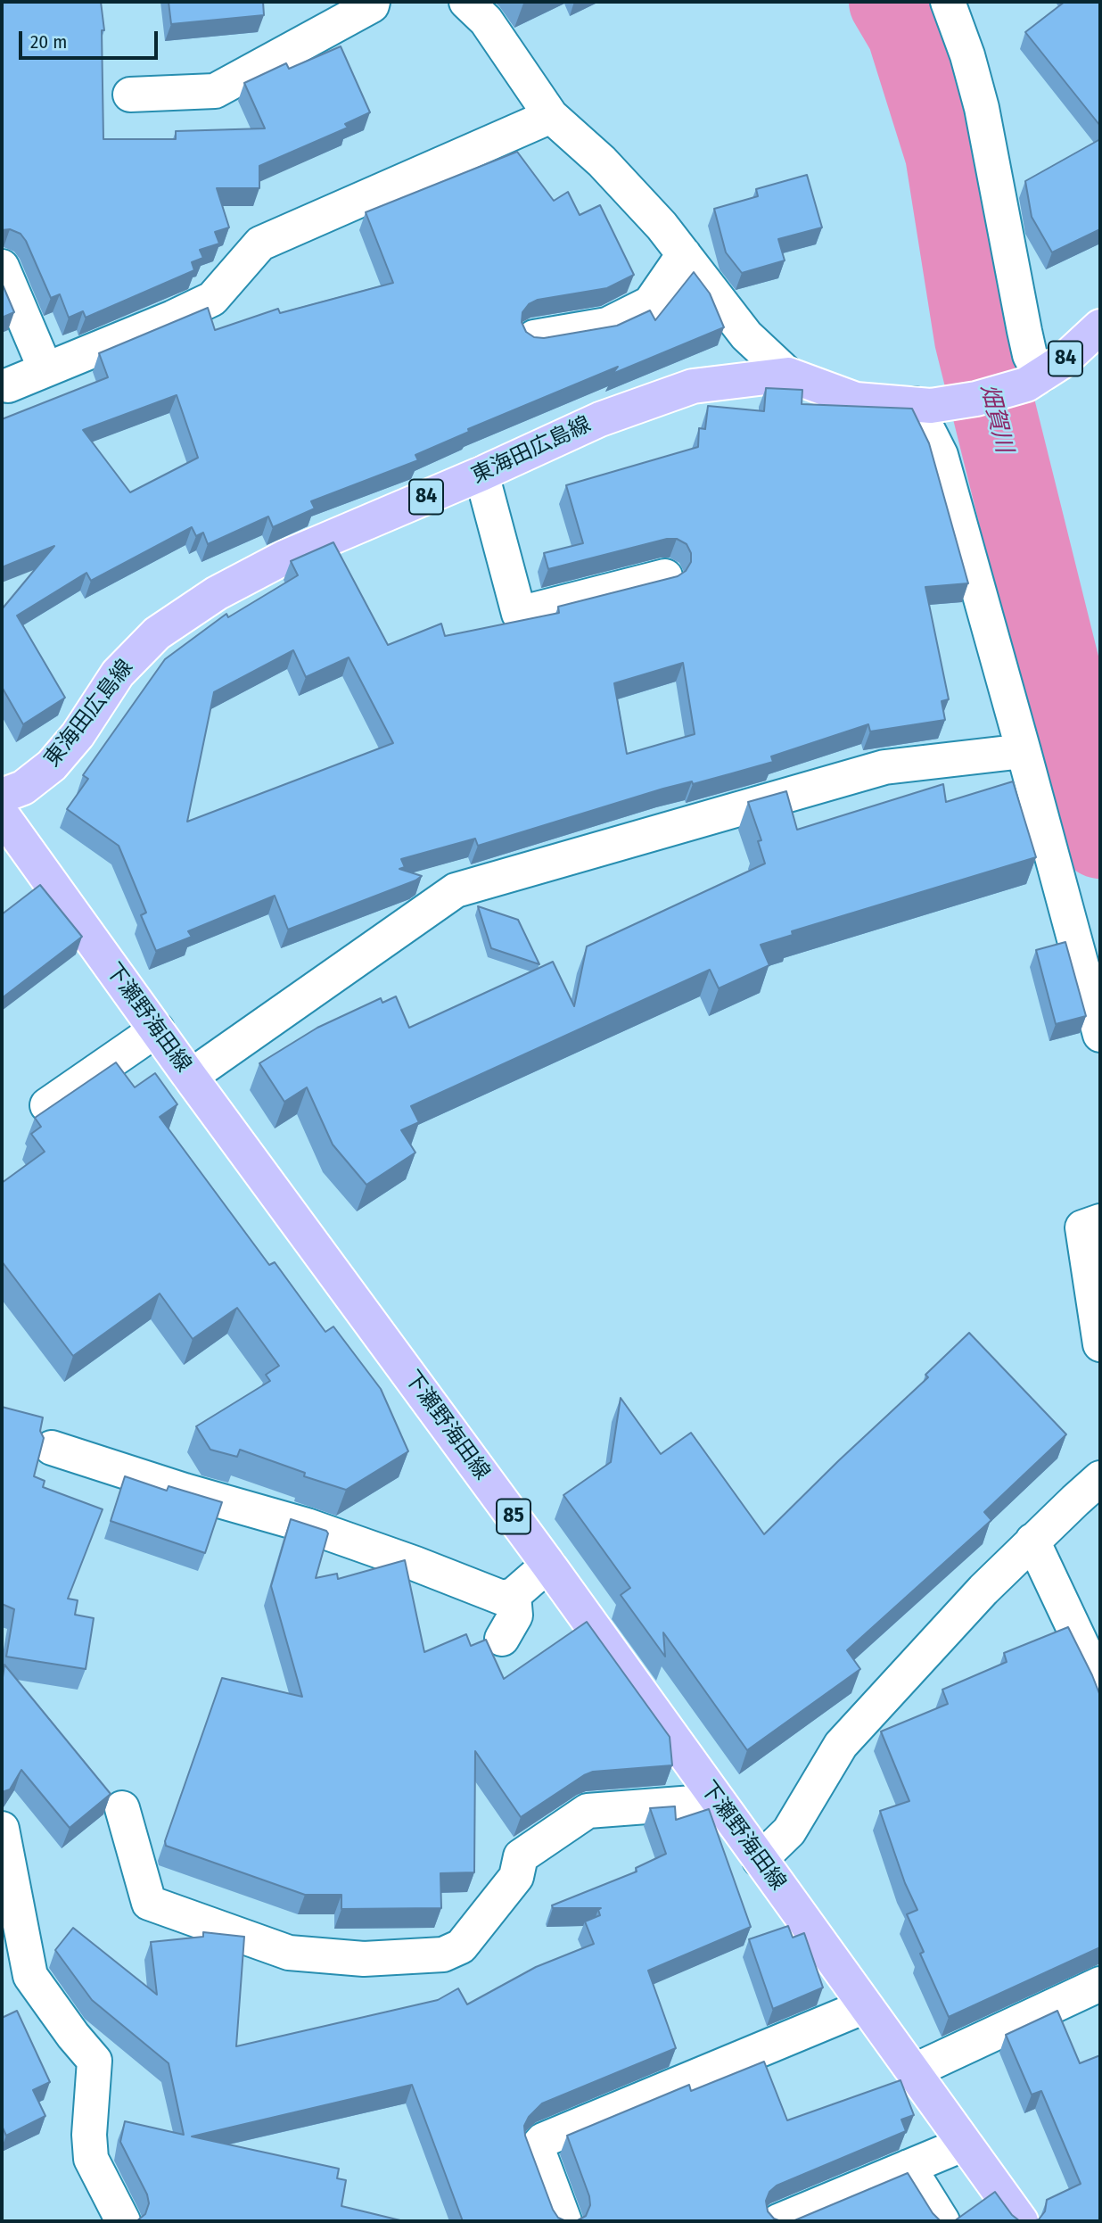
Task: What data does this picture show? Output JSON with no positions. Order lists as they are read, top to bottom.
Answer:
{
  "streets": {
    "main road": [
      "84",
      "東海田広島線",
      "下瀬野海田線",
      "85"
    ]
  },
  "water": ["畑賀川"],
  "scale_bar": "20 m"
}
